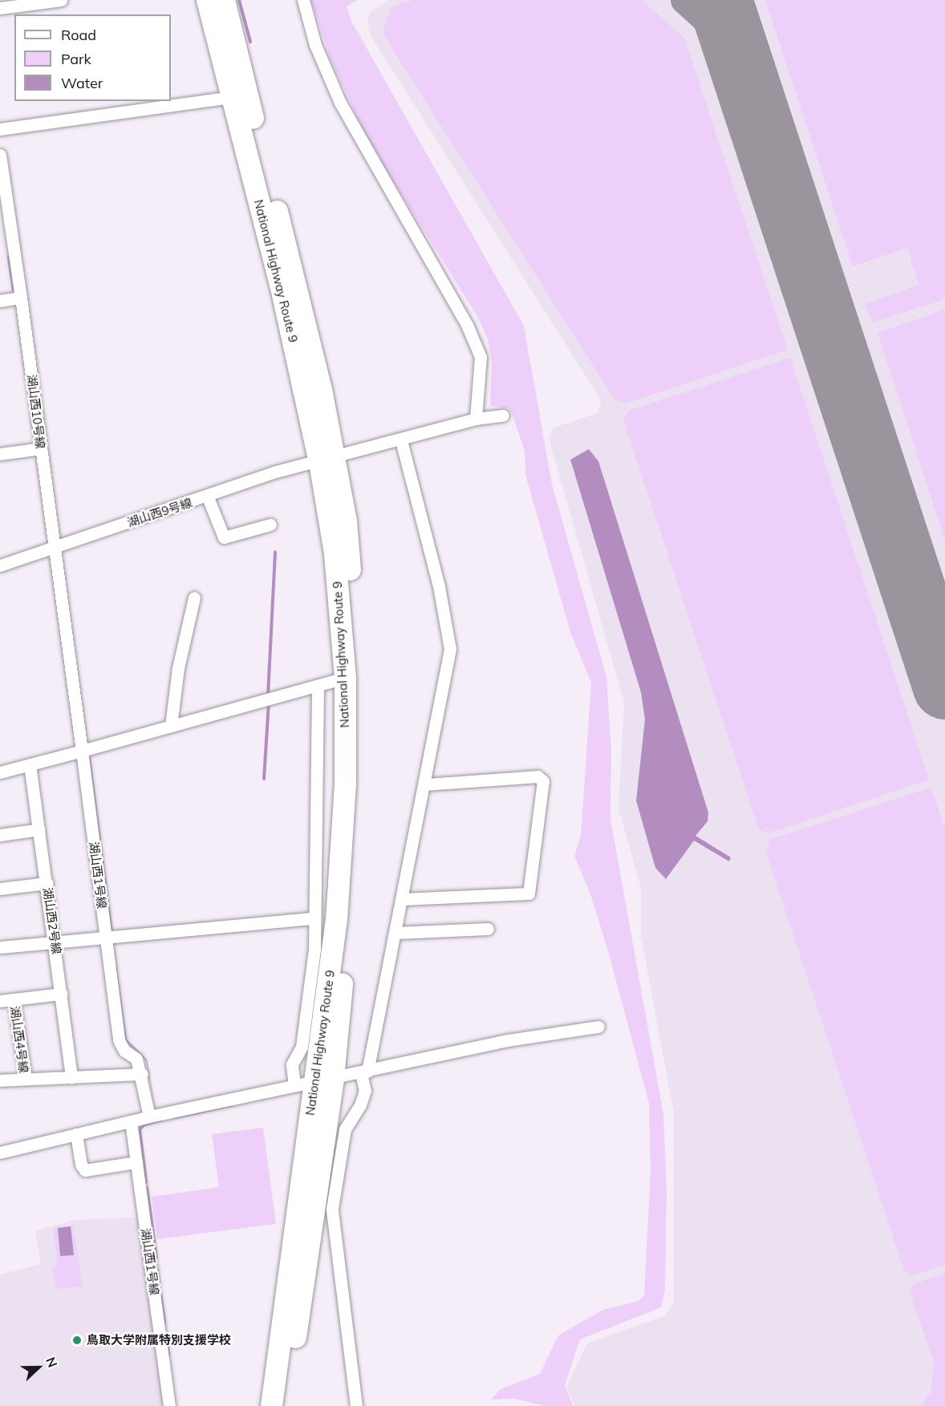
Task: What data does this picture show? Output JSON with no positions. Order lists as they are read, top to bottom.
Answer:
{
  "streets": {
    "highway": ["National Highway Route 9"],
    "street": [
      "湖山西10号線",
      "湖山西9号線",
      "湖山西1号線",
      "湖山西2号線",
      "湖山西4号線"
    ]
  },
  "crossings": [
    ["National Highway Route 9", "湖山西9号線"],
    ["湖山西10号線", "湖山西9号線"],
    ["湖山西10号線", "湖山西1号線"]
  ],
  "places": ["鳥取大学附属特別支援学校"],
  "legend": ["Road", "Park", "Water"],
  "north": "right"
}
